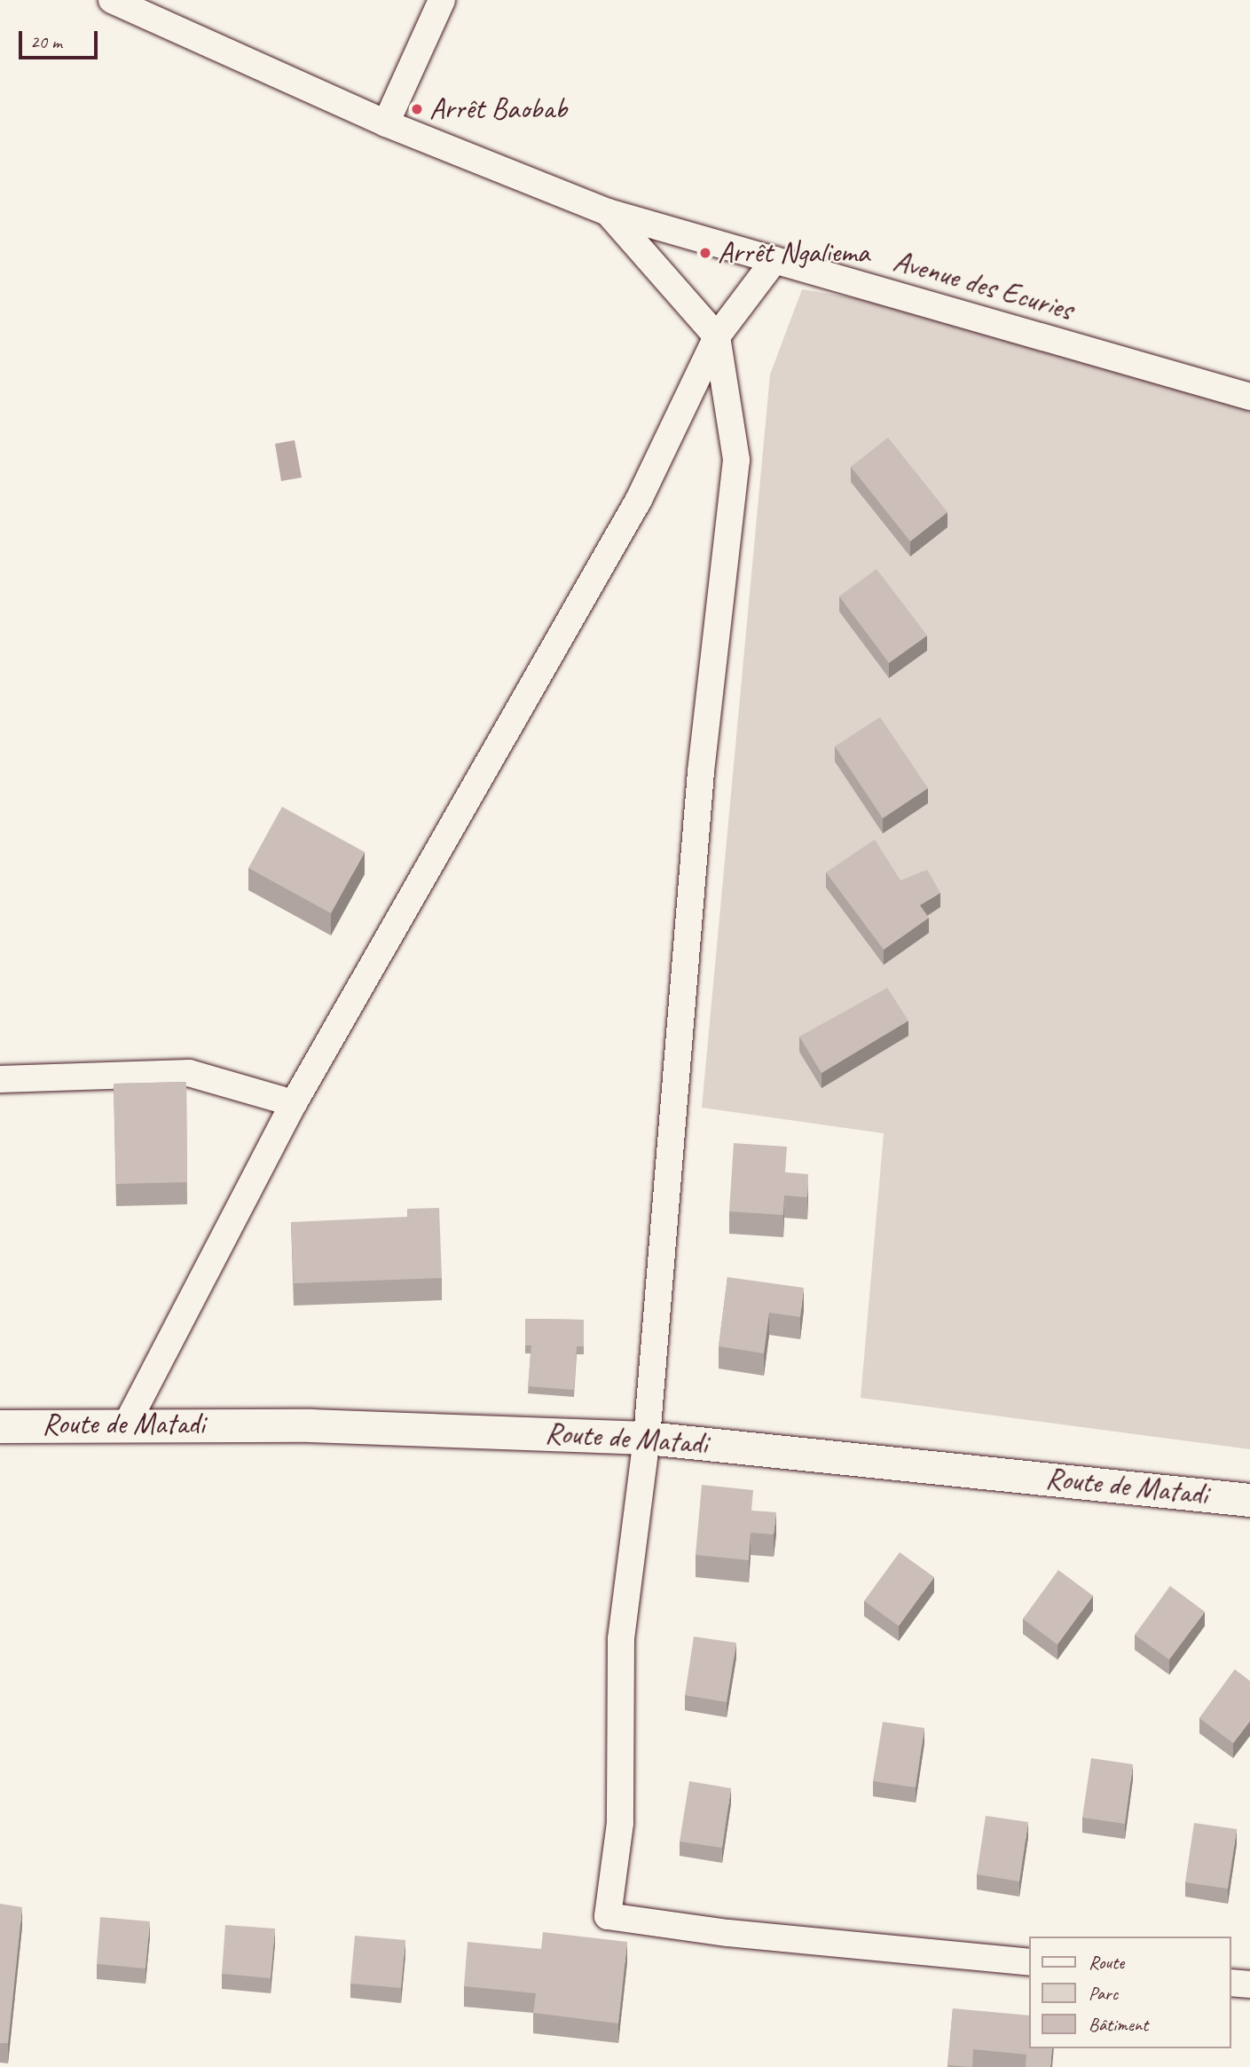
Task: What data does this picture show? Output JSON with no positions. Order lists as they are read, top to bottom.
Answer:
{
  "streets": {
    "main road": ["Route de Matadi"],
    "street": ["Avenue des Ecuries"]
  },
  "places": ["Arrêt Baobab", "Arrêt Ngaliema"],
  "legend": ["Route", "Parc", "Bâtiment"],
  "scale_bar": "20 m"
}
